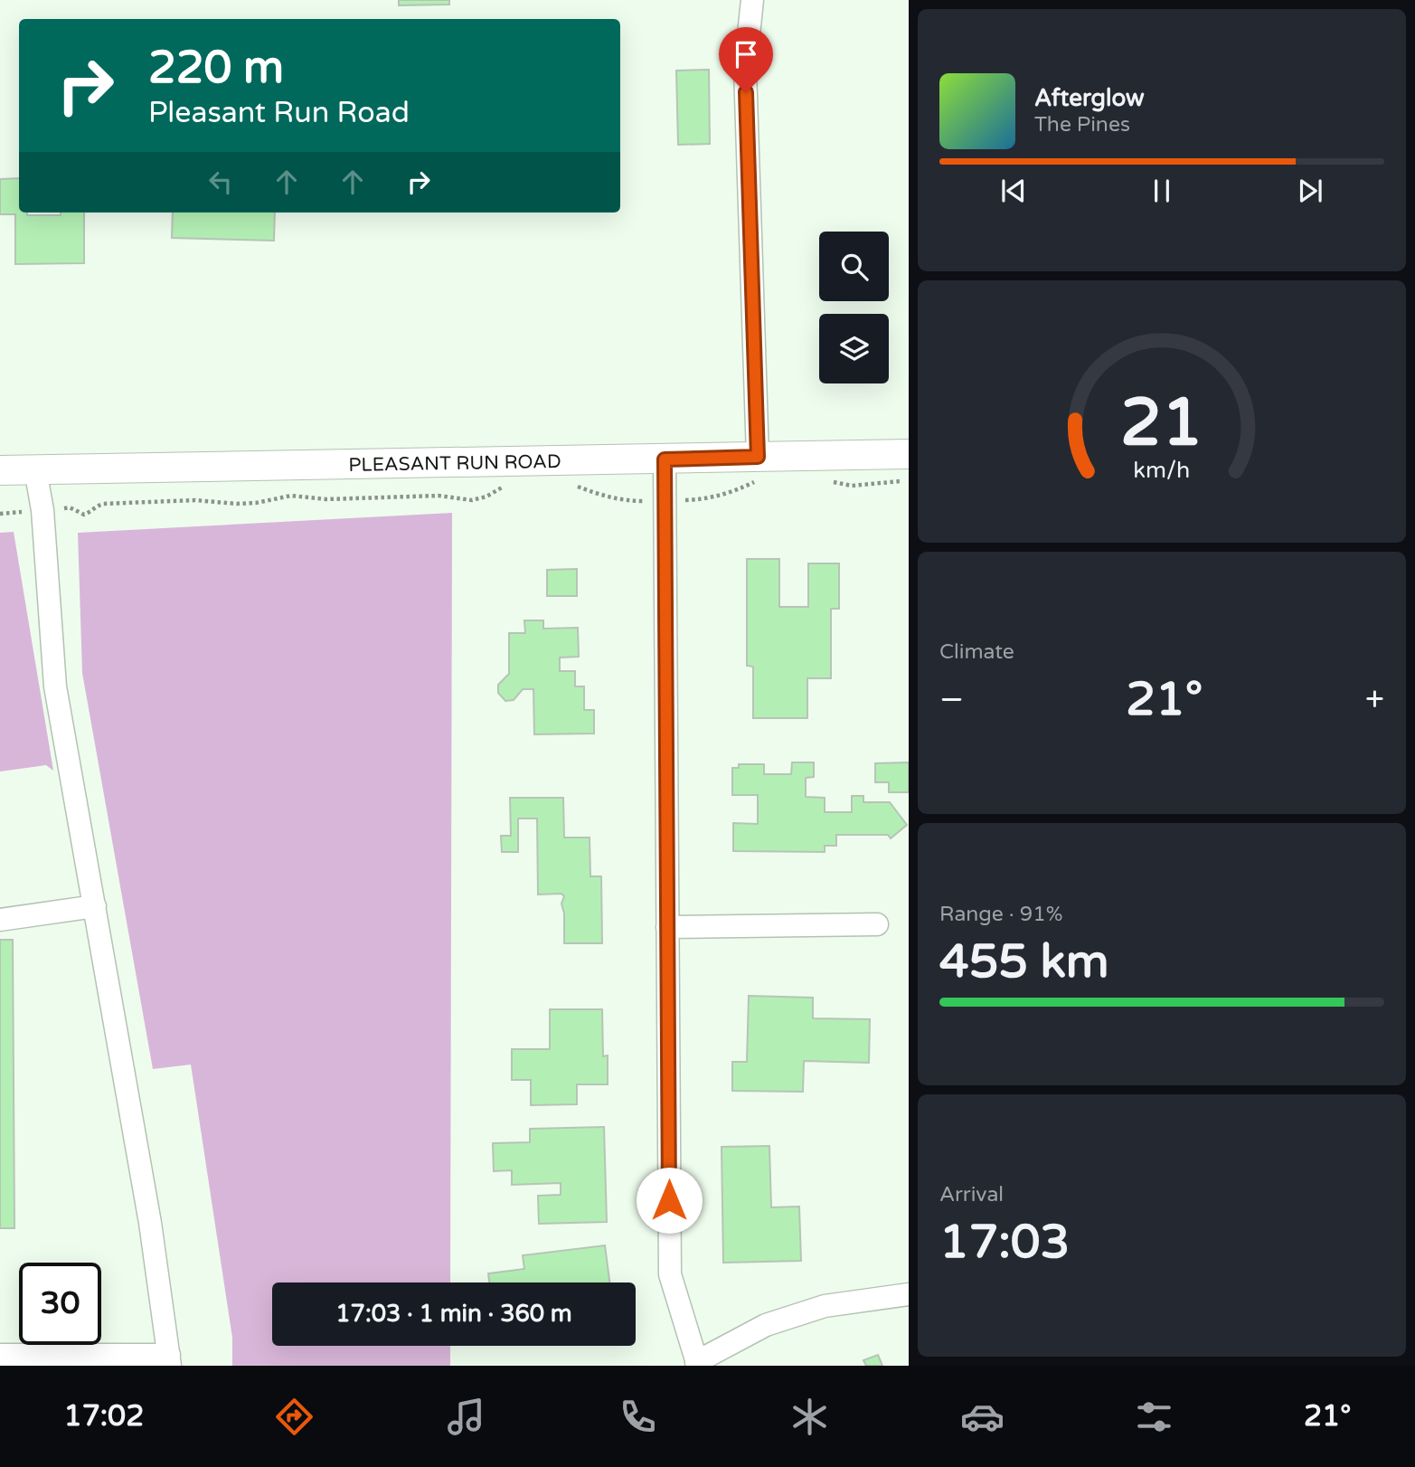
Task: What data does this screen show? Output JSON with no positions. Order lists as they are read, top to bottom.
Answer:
{
  "streets": {
    "main road": ["PLEASANT RUN ROAD"]
  },
  "page": {
    "turn": ["220 m", "Pleasant Run Road"],
    "song": ["Afterglow", "The Pines"],
    "tile": [
      "Climate",
      ["Range · 91%", "455 km"],
      ["Arrival", "17:03"]
    ],
    "heat": ["−", "21°", "+"],
    "limit": "30",
    "trip": "17:03 · 1 min · 360 m",
    "tabs": ["17:02", "21°"],
    "gauge": ["21", "km/h"]
  }
}
